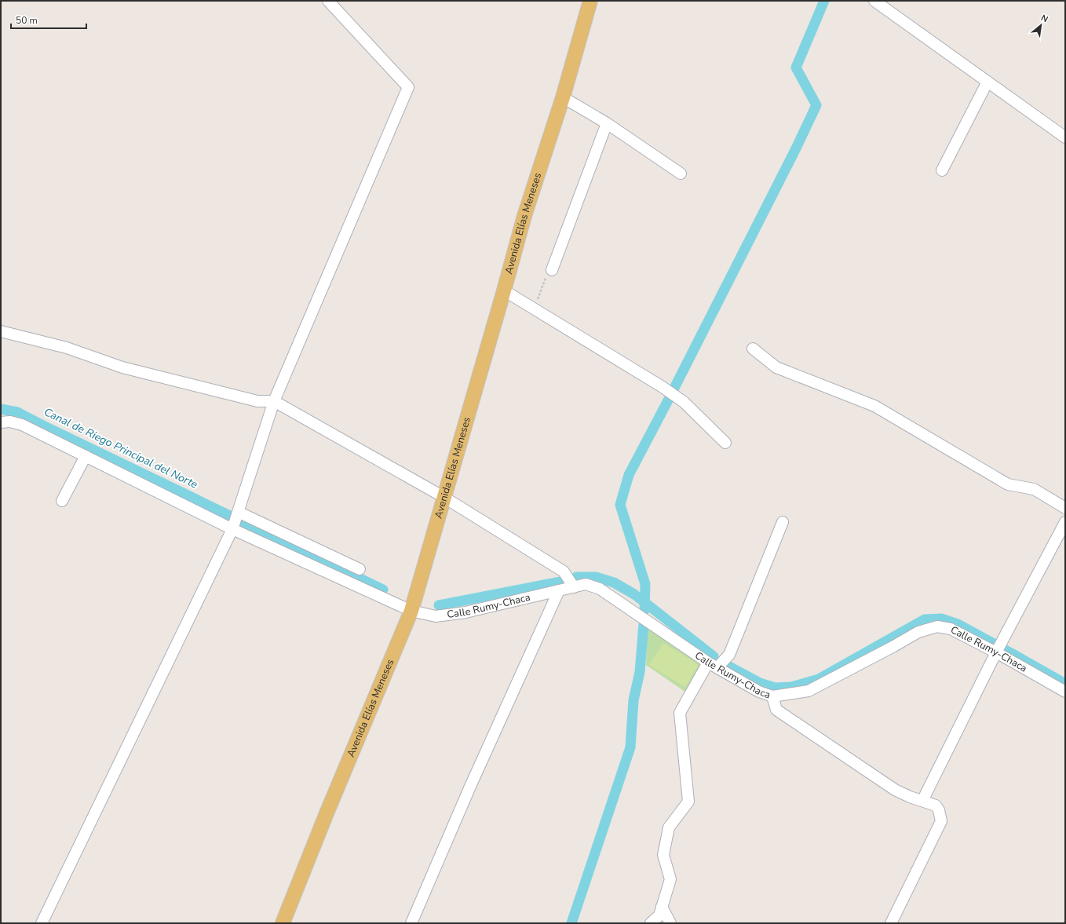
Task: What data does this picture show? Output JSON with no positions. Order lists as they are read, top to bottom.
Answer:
{
  "streets": {
    "main road": ["Avenida Elías Meneses"],
    "street": ["Calle Rumy-Chaca"]
  },
  "crossings": [
    ["Avenida Elías Meneses", "Calle Rumy-Chaca"]
  ],
  "water": ["Canal de Riego Principal del Norte"],
  "scale_bar": "50 m",
  "north": "top right"
}
